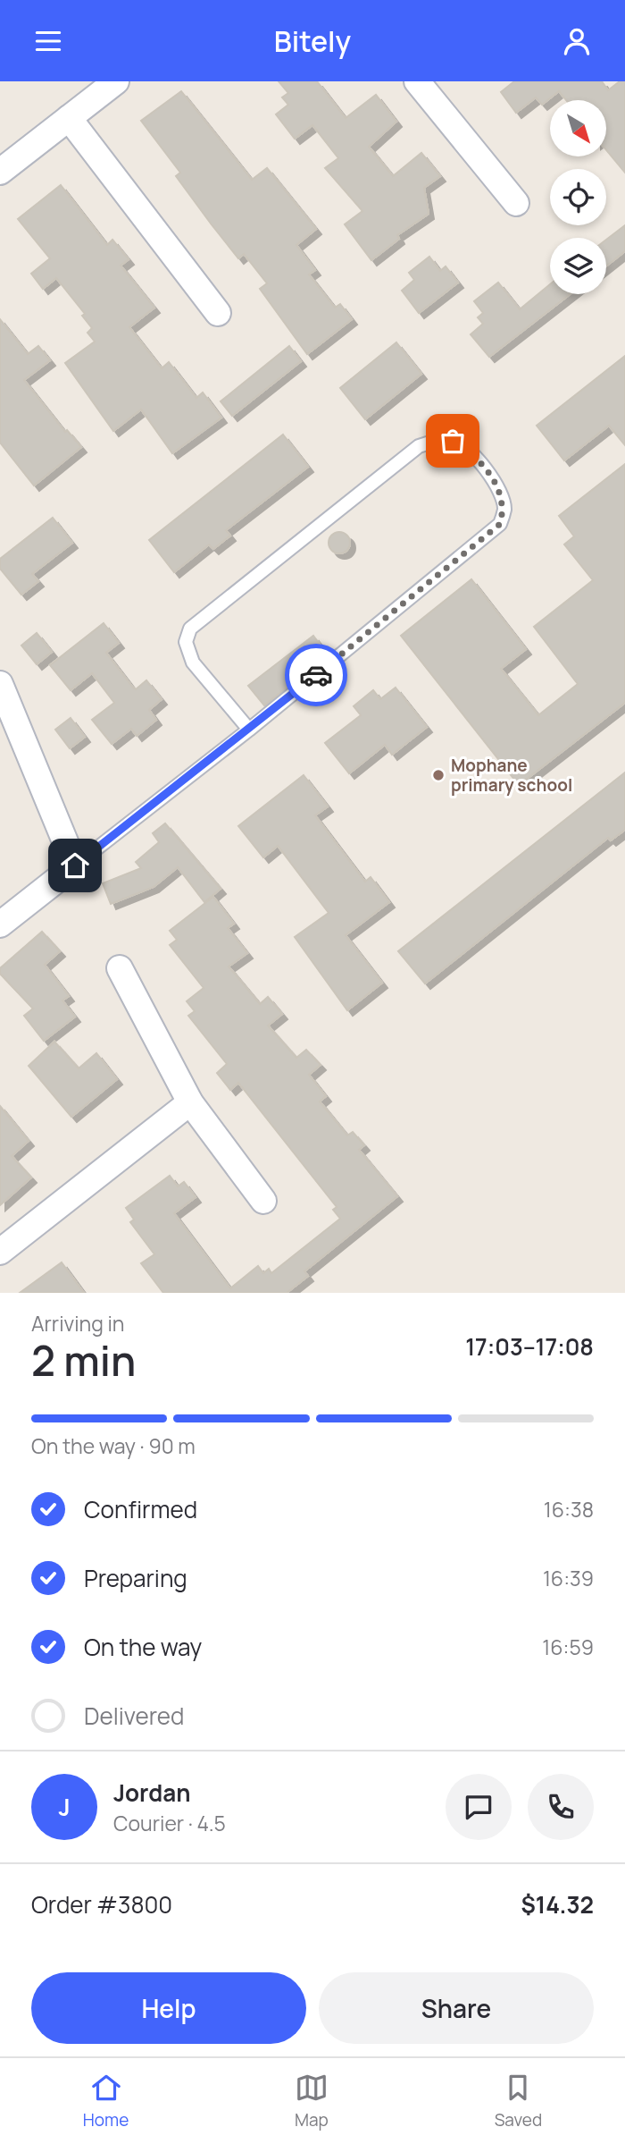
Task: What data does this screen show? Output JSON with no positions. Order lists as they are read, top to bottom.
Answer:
{
  "places": ["Mophane primary school"],
  "north": "bottom right",
  "page": {
    "header": "Bitely",
    "heading": ["2 min", "Arriving in", "17:03–17:08"],
    "panel": [
      "Jordan",
      "Courier · 4.5",
      "Order #3800",
      "$14.32"
    ],
    "bar": "On the way · 90 m",
    "list": [
      ["Confirmed", "16:38"],
      ["Preparing", "16:39"],
      ["On the way", "16:59"],
      "Delivered"
    ],
    "round": "J",
    "buttons": ["Help", "Share"],
    "tabs": ["Home", "Map", "Saved"]
  }
}
